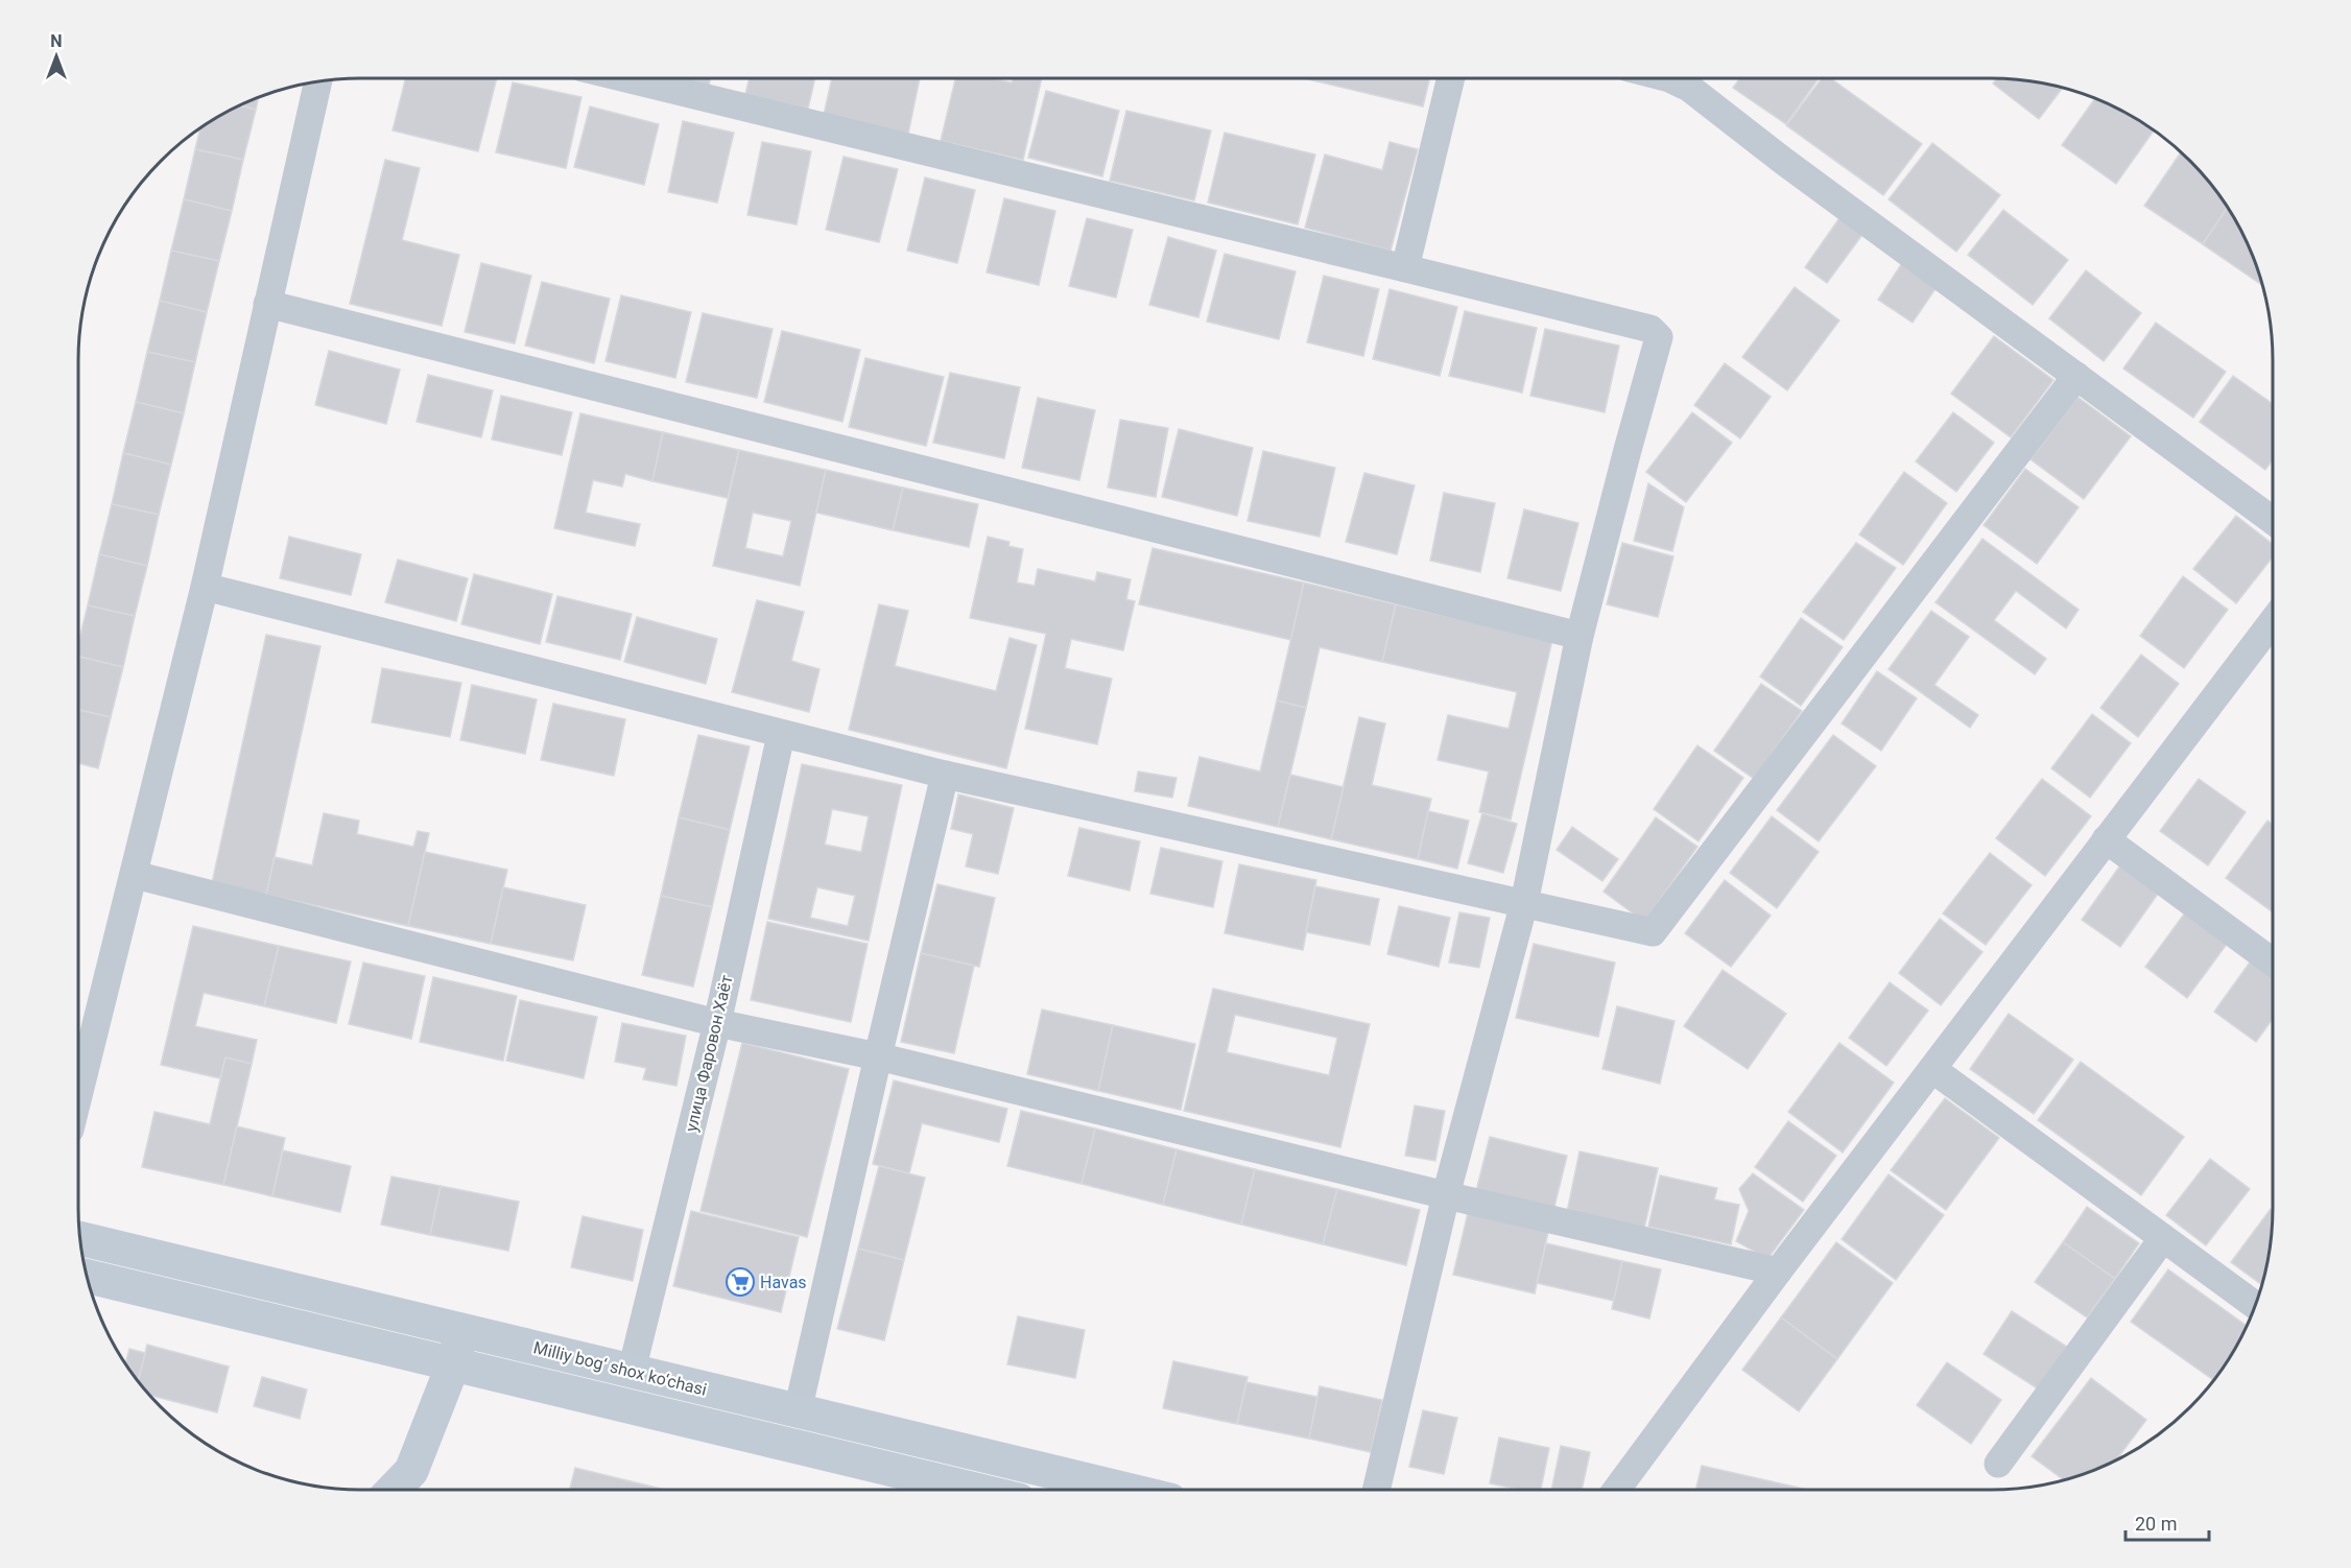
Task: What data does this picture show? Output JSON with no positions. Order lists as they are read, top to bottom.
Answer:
{
  "streets": {
    "main road": ["Milliy bog‘ shox ko‘chasi"],
    "street": ["улица Фаровон Хаёт"]
  },
  "crossings": [
    ["улица Фаровон Хаёт", "Milliy bog‘ shox ko‘chasi"]
  ],
  "places": {
    "supermarket": ["Havas"]
  },
  "scale_bar": "20 m",
  "north": "top"
}
